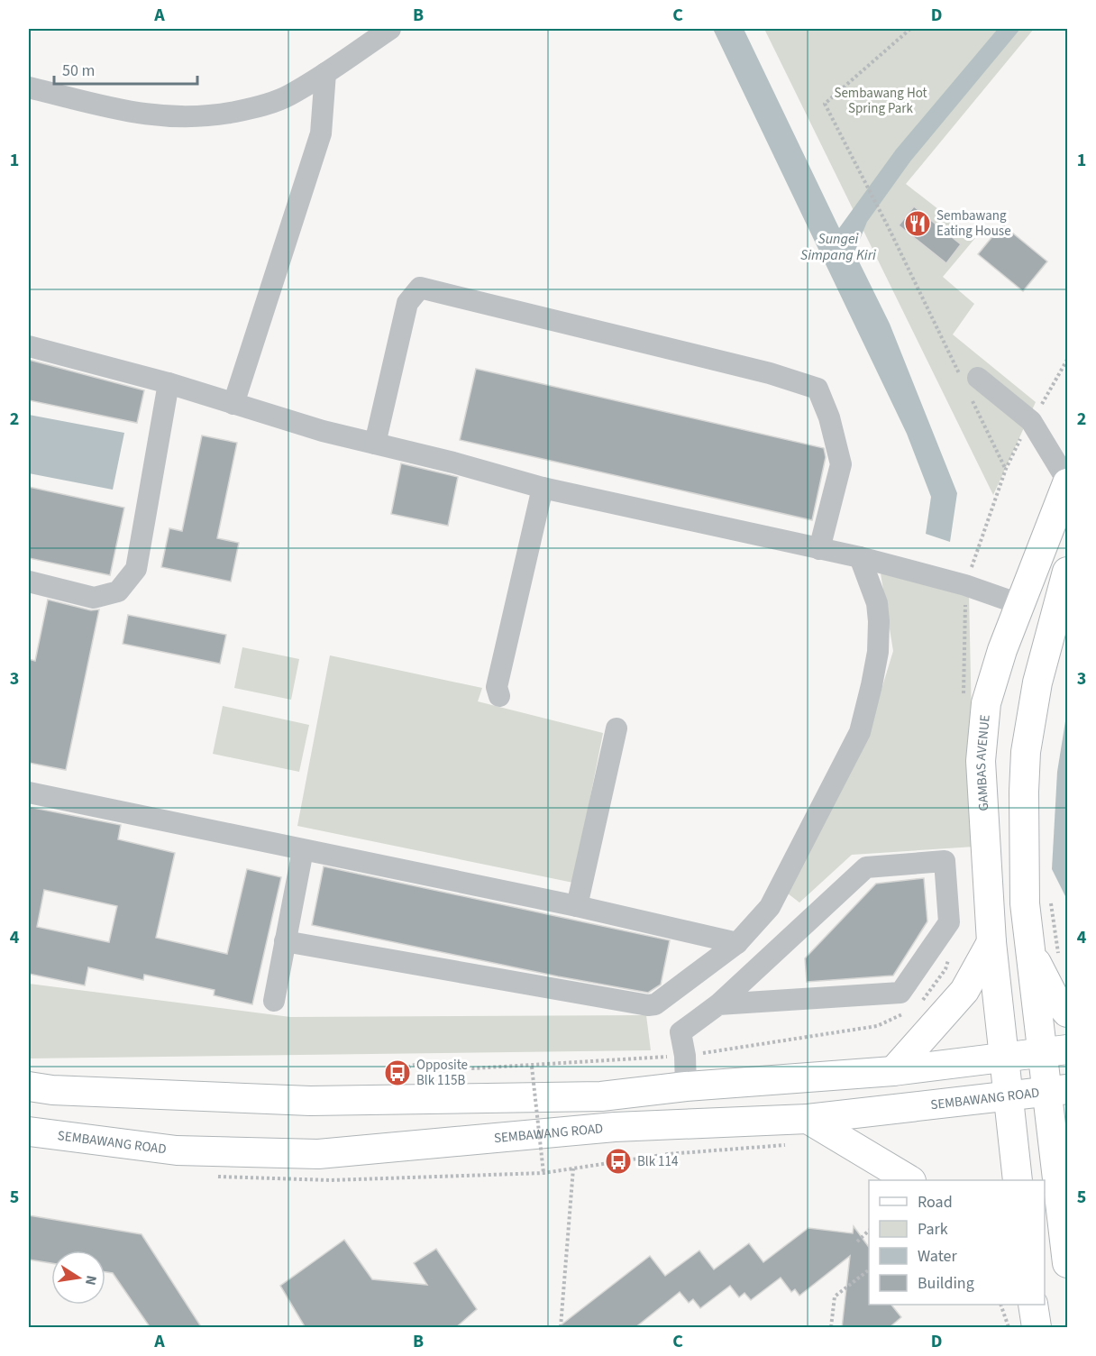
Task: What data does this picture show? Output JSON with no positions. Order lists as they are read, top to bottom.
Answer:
{
  "streets": {
    "main road": ["GAMBAS AVENUE", "SEMBAWANG ROAD"]
  },
  "crossings": [
    ["GAMBAS AVENUE", "SEMBAWANG ROAD"]
  ],
  "water": ["Sungei Simpang Kiri"],
  "parks": ["Sembawang Hot Spring Park"],
  "places": {
    "restaurant": ["Sembawang Eating House"],
    "bus stop": ["Opposite Blk 115B", "Blk 114"]
  },
  "legend": [
    "Road",
    "Park",
    "Water",
    "Building"
  ],
  "scale_bar": "50 m",
  "north": "right",
  "grid": {
    "columns": [
      "A",
      "B",
      "C",
      "D"
    ],
    "rows": [
      "1",
      "2",
      "3",
      "4",
      "5"
    ]
  }
}
